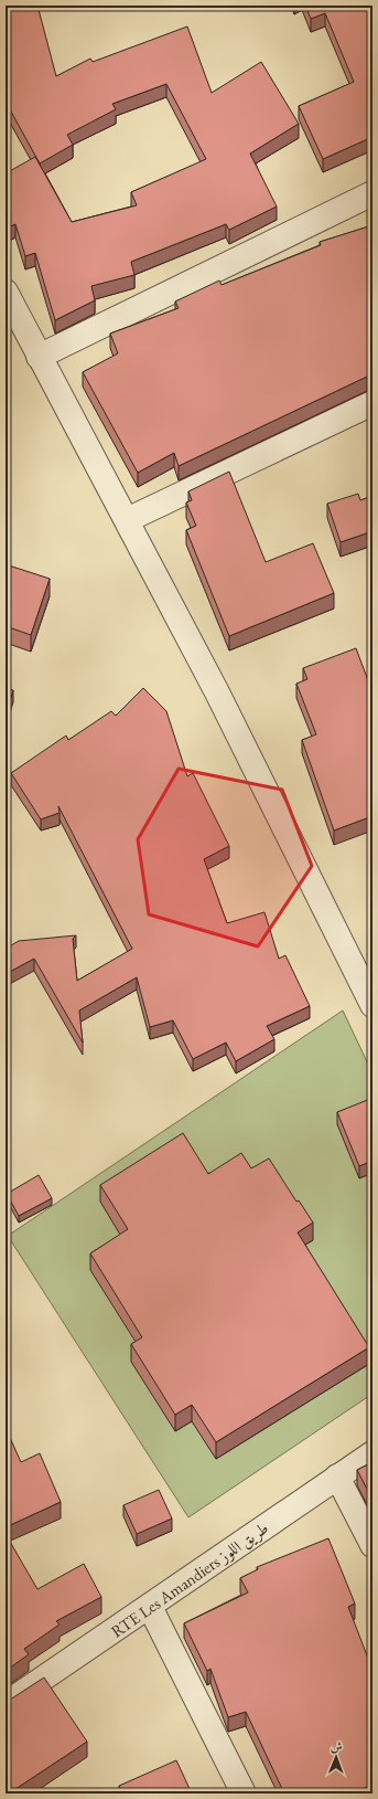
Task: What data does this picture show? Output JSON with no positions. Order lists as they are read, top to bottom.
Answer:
{
  "streets": {
    "street": ["RTE Les Amandiers طريق اللوز"]
  },
  "north": "top"
}
